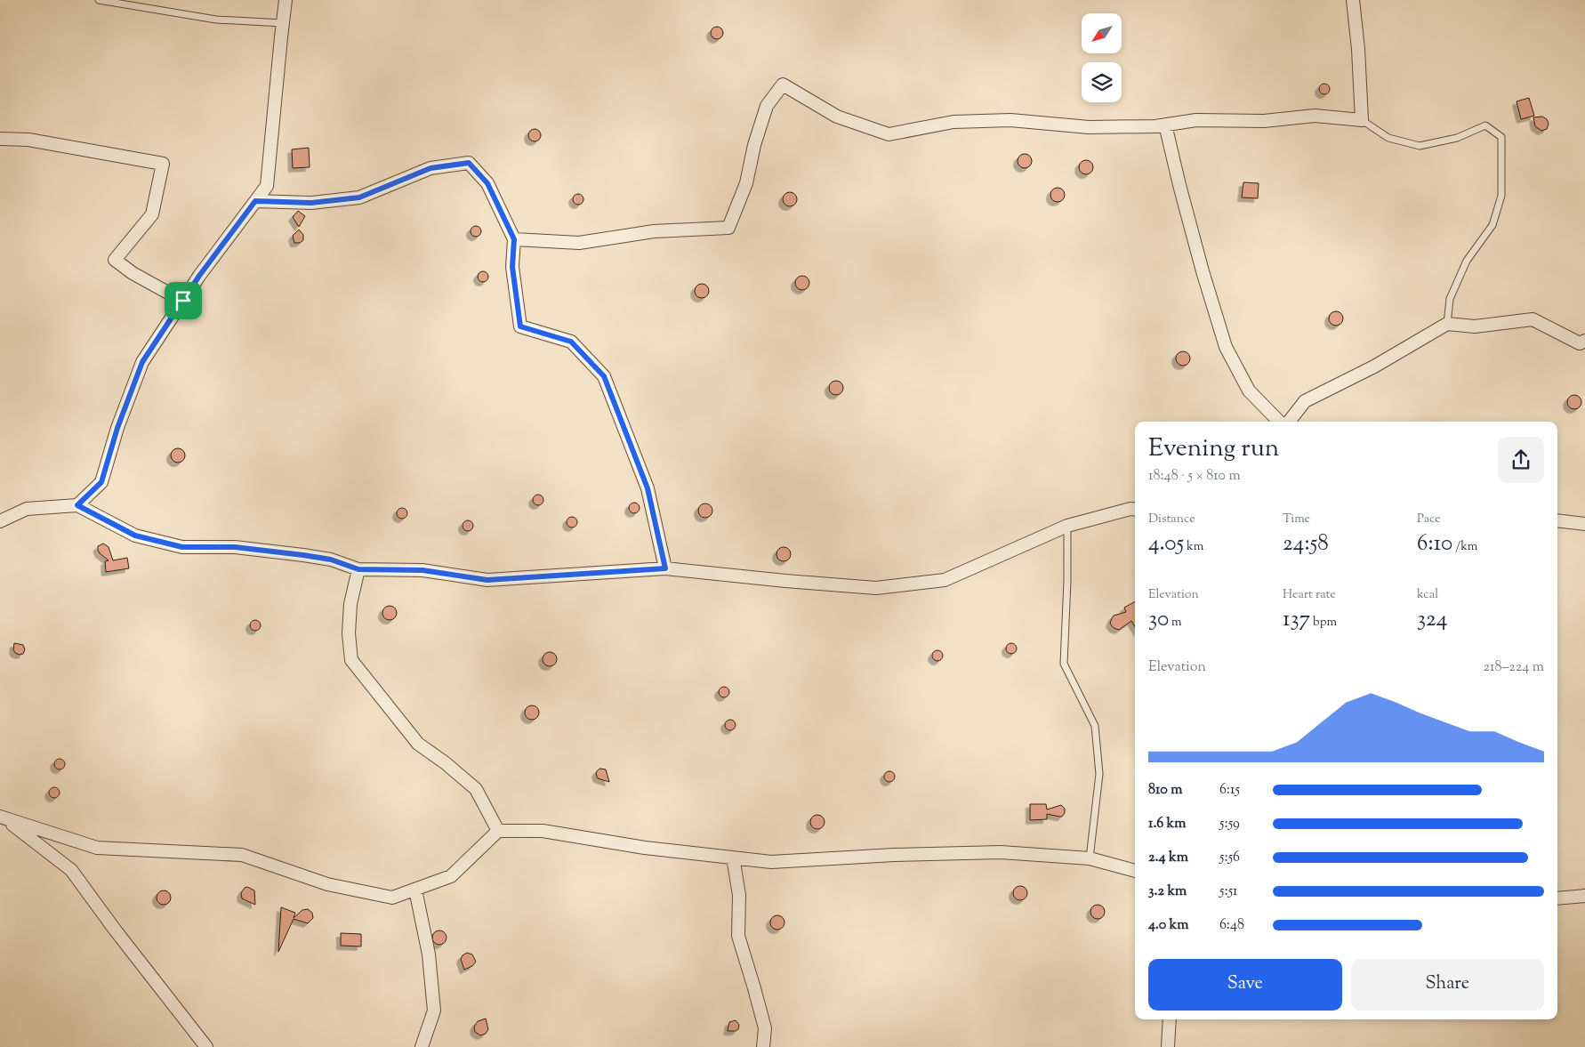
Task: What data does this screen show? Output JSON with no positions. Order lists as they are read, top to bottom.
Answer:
{
  "north": "bottom left",
  "page": {
    "heading": ["Evening run", "18:48 · 5 × 810 m"],
    "stats": [
      ["Distance", "4.05 km"],
      ["Time", "24:58"],
      ["Pace", "6:10 /km"],
      ["Elevation", "30 m"],
      ["Heart rate", "137 bpm"],
      ["kcal", "324"]
    ],
    "chart": ["Elevation", "218–224 m"],
    "list": [
      {
        "name": "810 m",
        "note": "6:15"
      },
      {
        "name": "1.6 km",
        "note": "5:59"
      },
      {
        "name": "2.4 km",
        "note": "5:56"
      },
      {
        "name": "3.2 km",
        "note": "5:51"
      },
      {
        "name": "4.0 km",
        "note": "6:48"
      }
    ],
    "buttons": ["Save", "Share"]
  }
}
